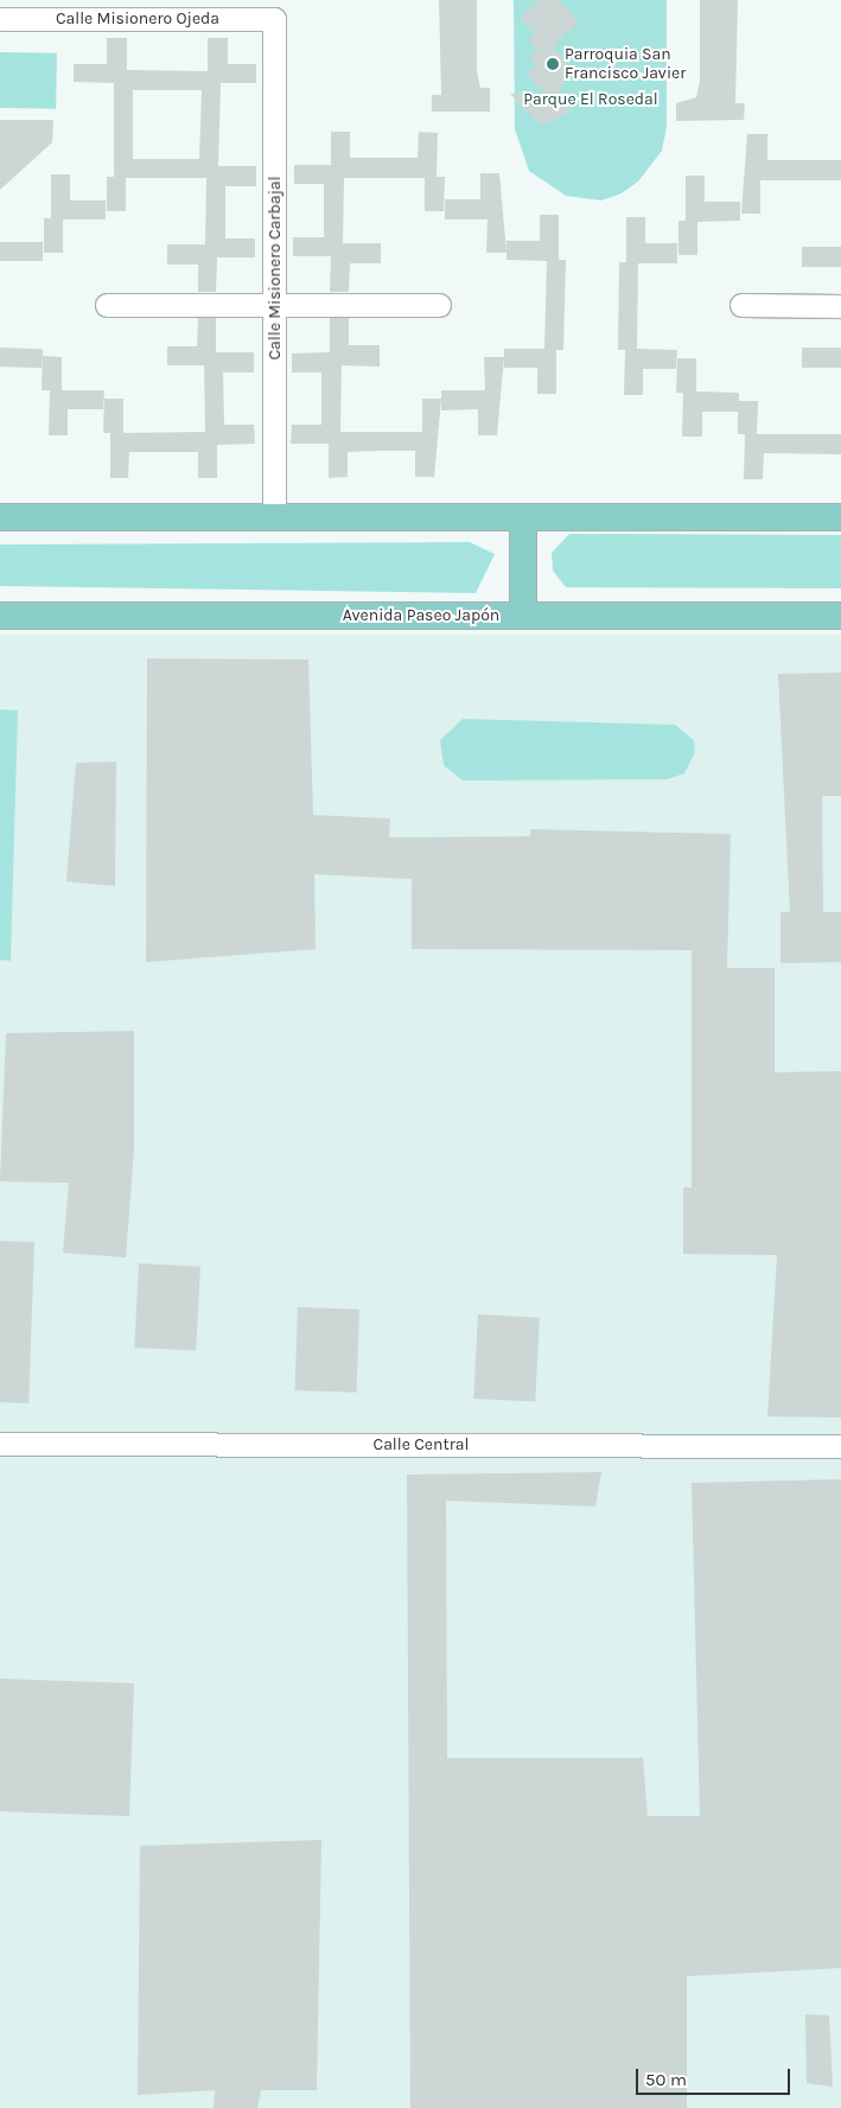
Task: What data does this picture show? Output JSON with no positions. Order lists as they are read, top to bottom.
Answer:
{
  "streets": {
    "main road": ["Avenida Paseo Japón"],
    "street": ["Calle Misionero Ojeda", "Calle Misionero Carbajal", "Calle Central"]
  },
  "crossings": [
    ["Calle Misionero Ojeda", "Calle Misionero Carbajal"]
  ],
  "parks": ["Parque El Rosedal"],
  "places": ["Parroquia San Francisco Javier"],
  "scale_bar": "50 m"
}
